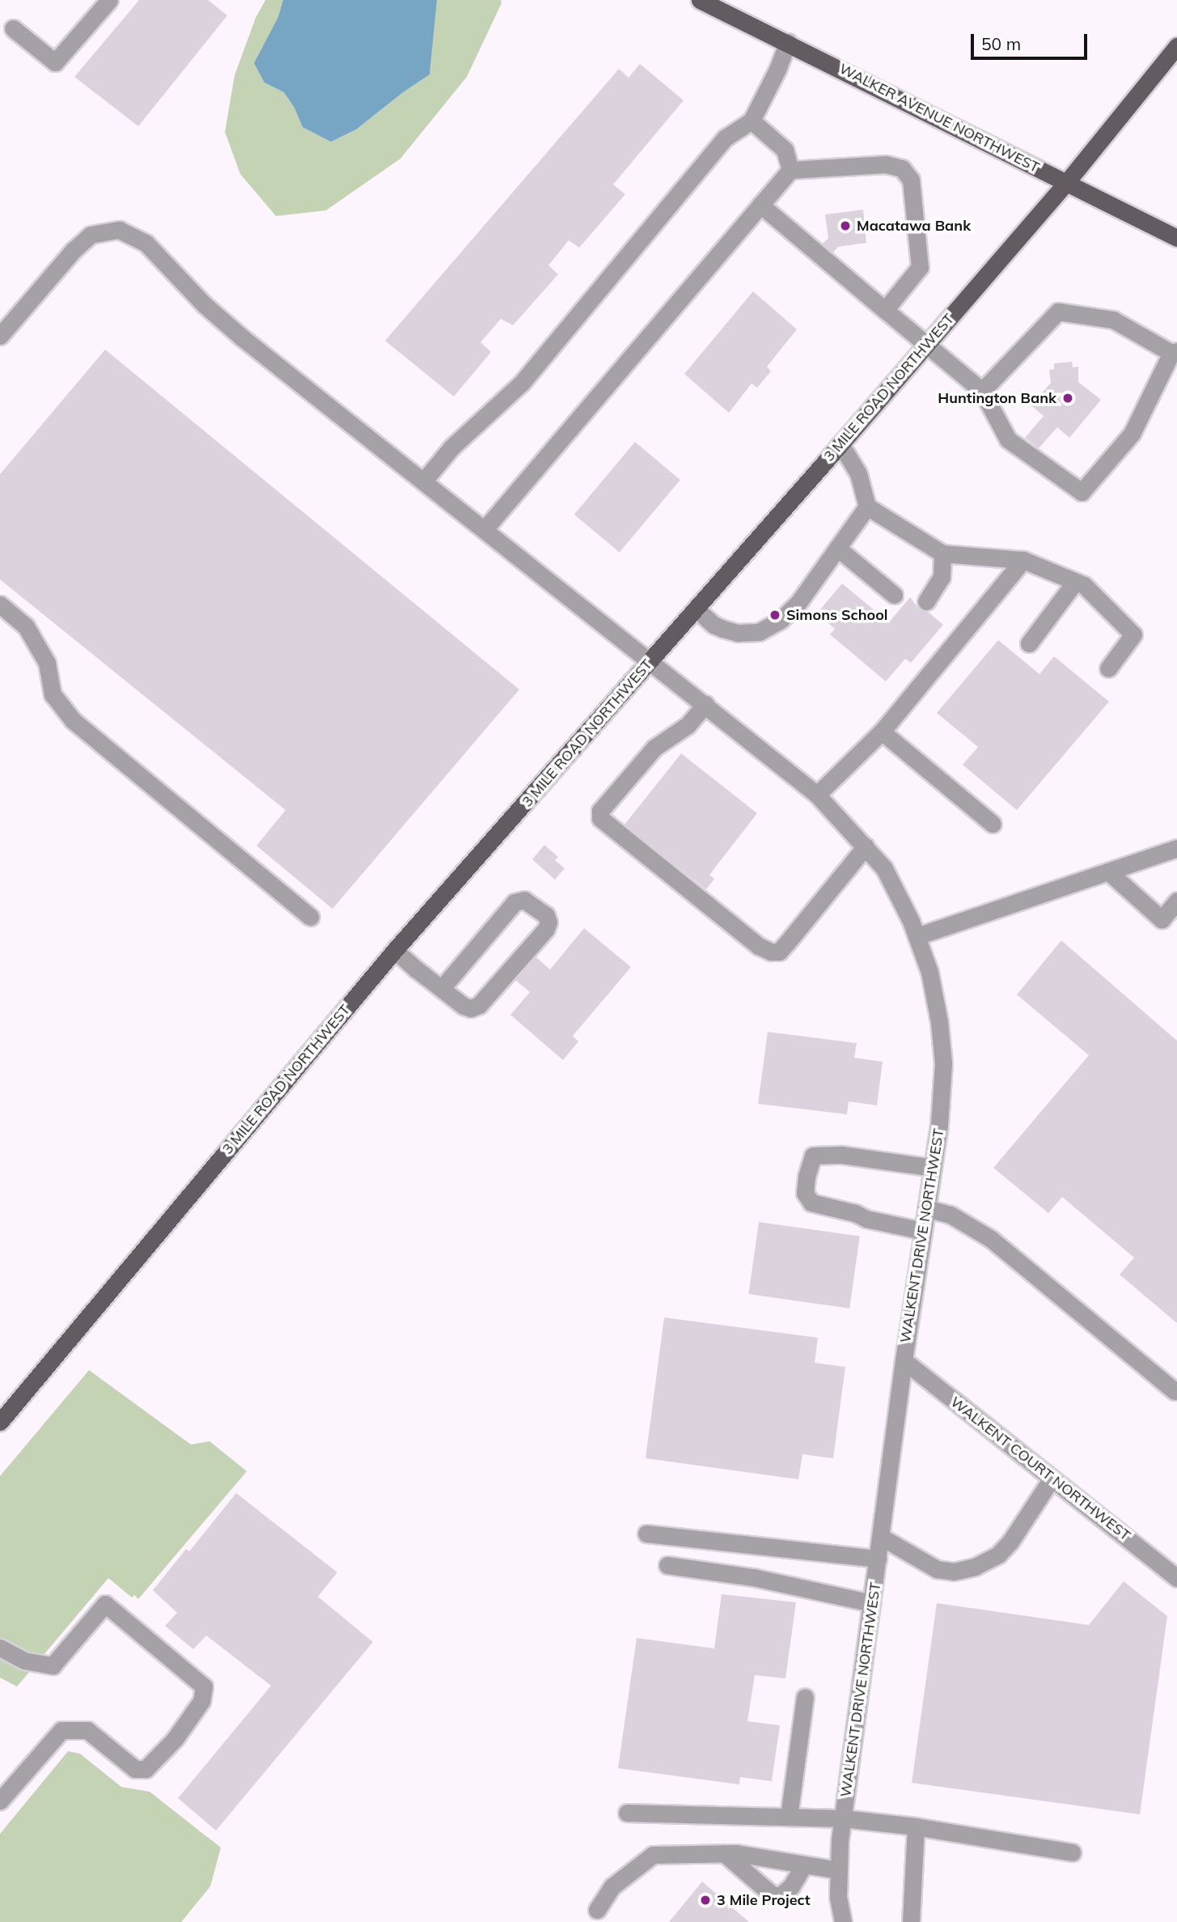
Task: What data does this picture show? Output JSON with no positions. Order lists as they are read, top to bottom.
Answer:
{
  "streets": {
    "main road": ["WALKER AVENUE NORTHWEST", "3 MILE ROAD NORTHWEST"],
    "street": ["WALKENT DRIVE NORTHWEST", "WALKENT COURT NORTHWEST"]
  },
  "crossings": [
    ["WALKER AVENUE NORTHWEST", "3 MILE ROAD NORTHWEST"],
    ["3 MILE ROAD NORTHWEST", "WALKENT DRIVE NORTHWEST"],
    ["WALKENT DRIVE NORTHWEST", "WALKENT COURT NORTHWEST"]
  ],
  "places": [
    "Macatawa Bank",
    "Huntington Bank",
    "Simons School",
    "3 Mile Project"
  ],
  "scale_bar": "50 m"
}
